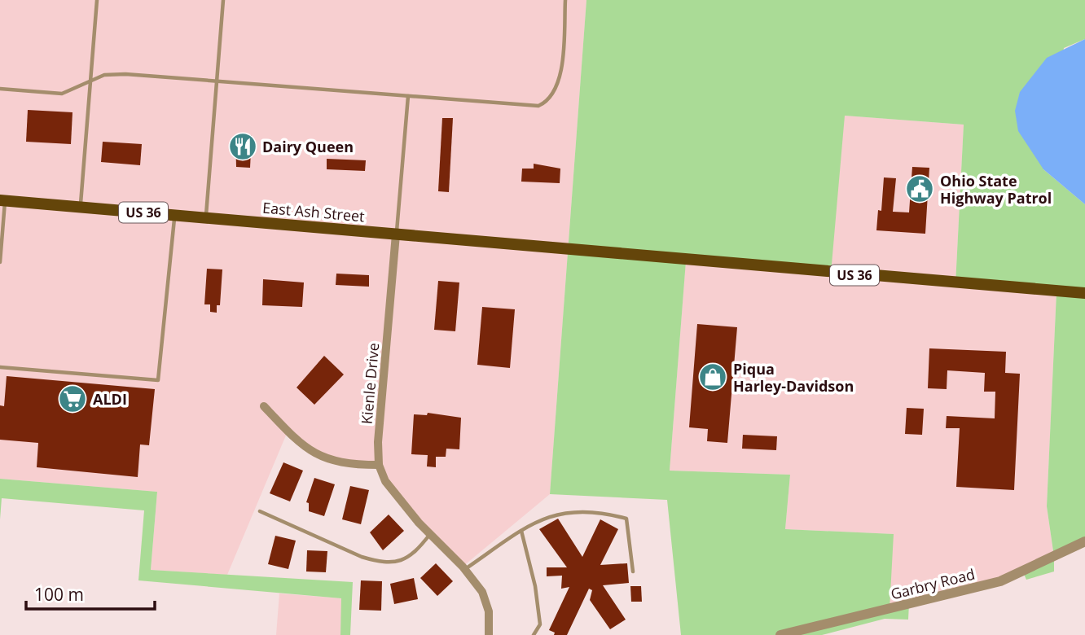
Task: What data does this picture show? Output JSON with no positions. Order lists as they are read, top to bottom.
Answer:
{
  "streets": {
    "main road": ["East Ash Street", "US 36"],
    "street": ["Kienle Drive", "Garbry Road"]
  },
  "crossings": [
    ["East Ash Street", "Kienle Drive"]
  ],
  "places": {
    "restaurant": ["Dairy Queen"],
    "public building": ["Ohio State Highway Patrol"],
    "shop": ["Piqua Harley-Davidson"],
    "supermarket": ["ALDI"]
  },
  "scale_bar": "100 m"
}
